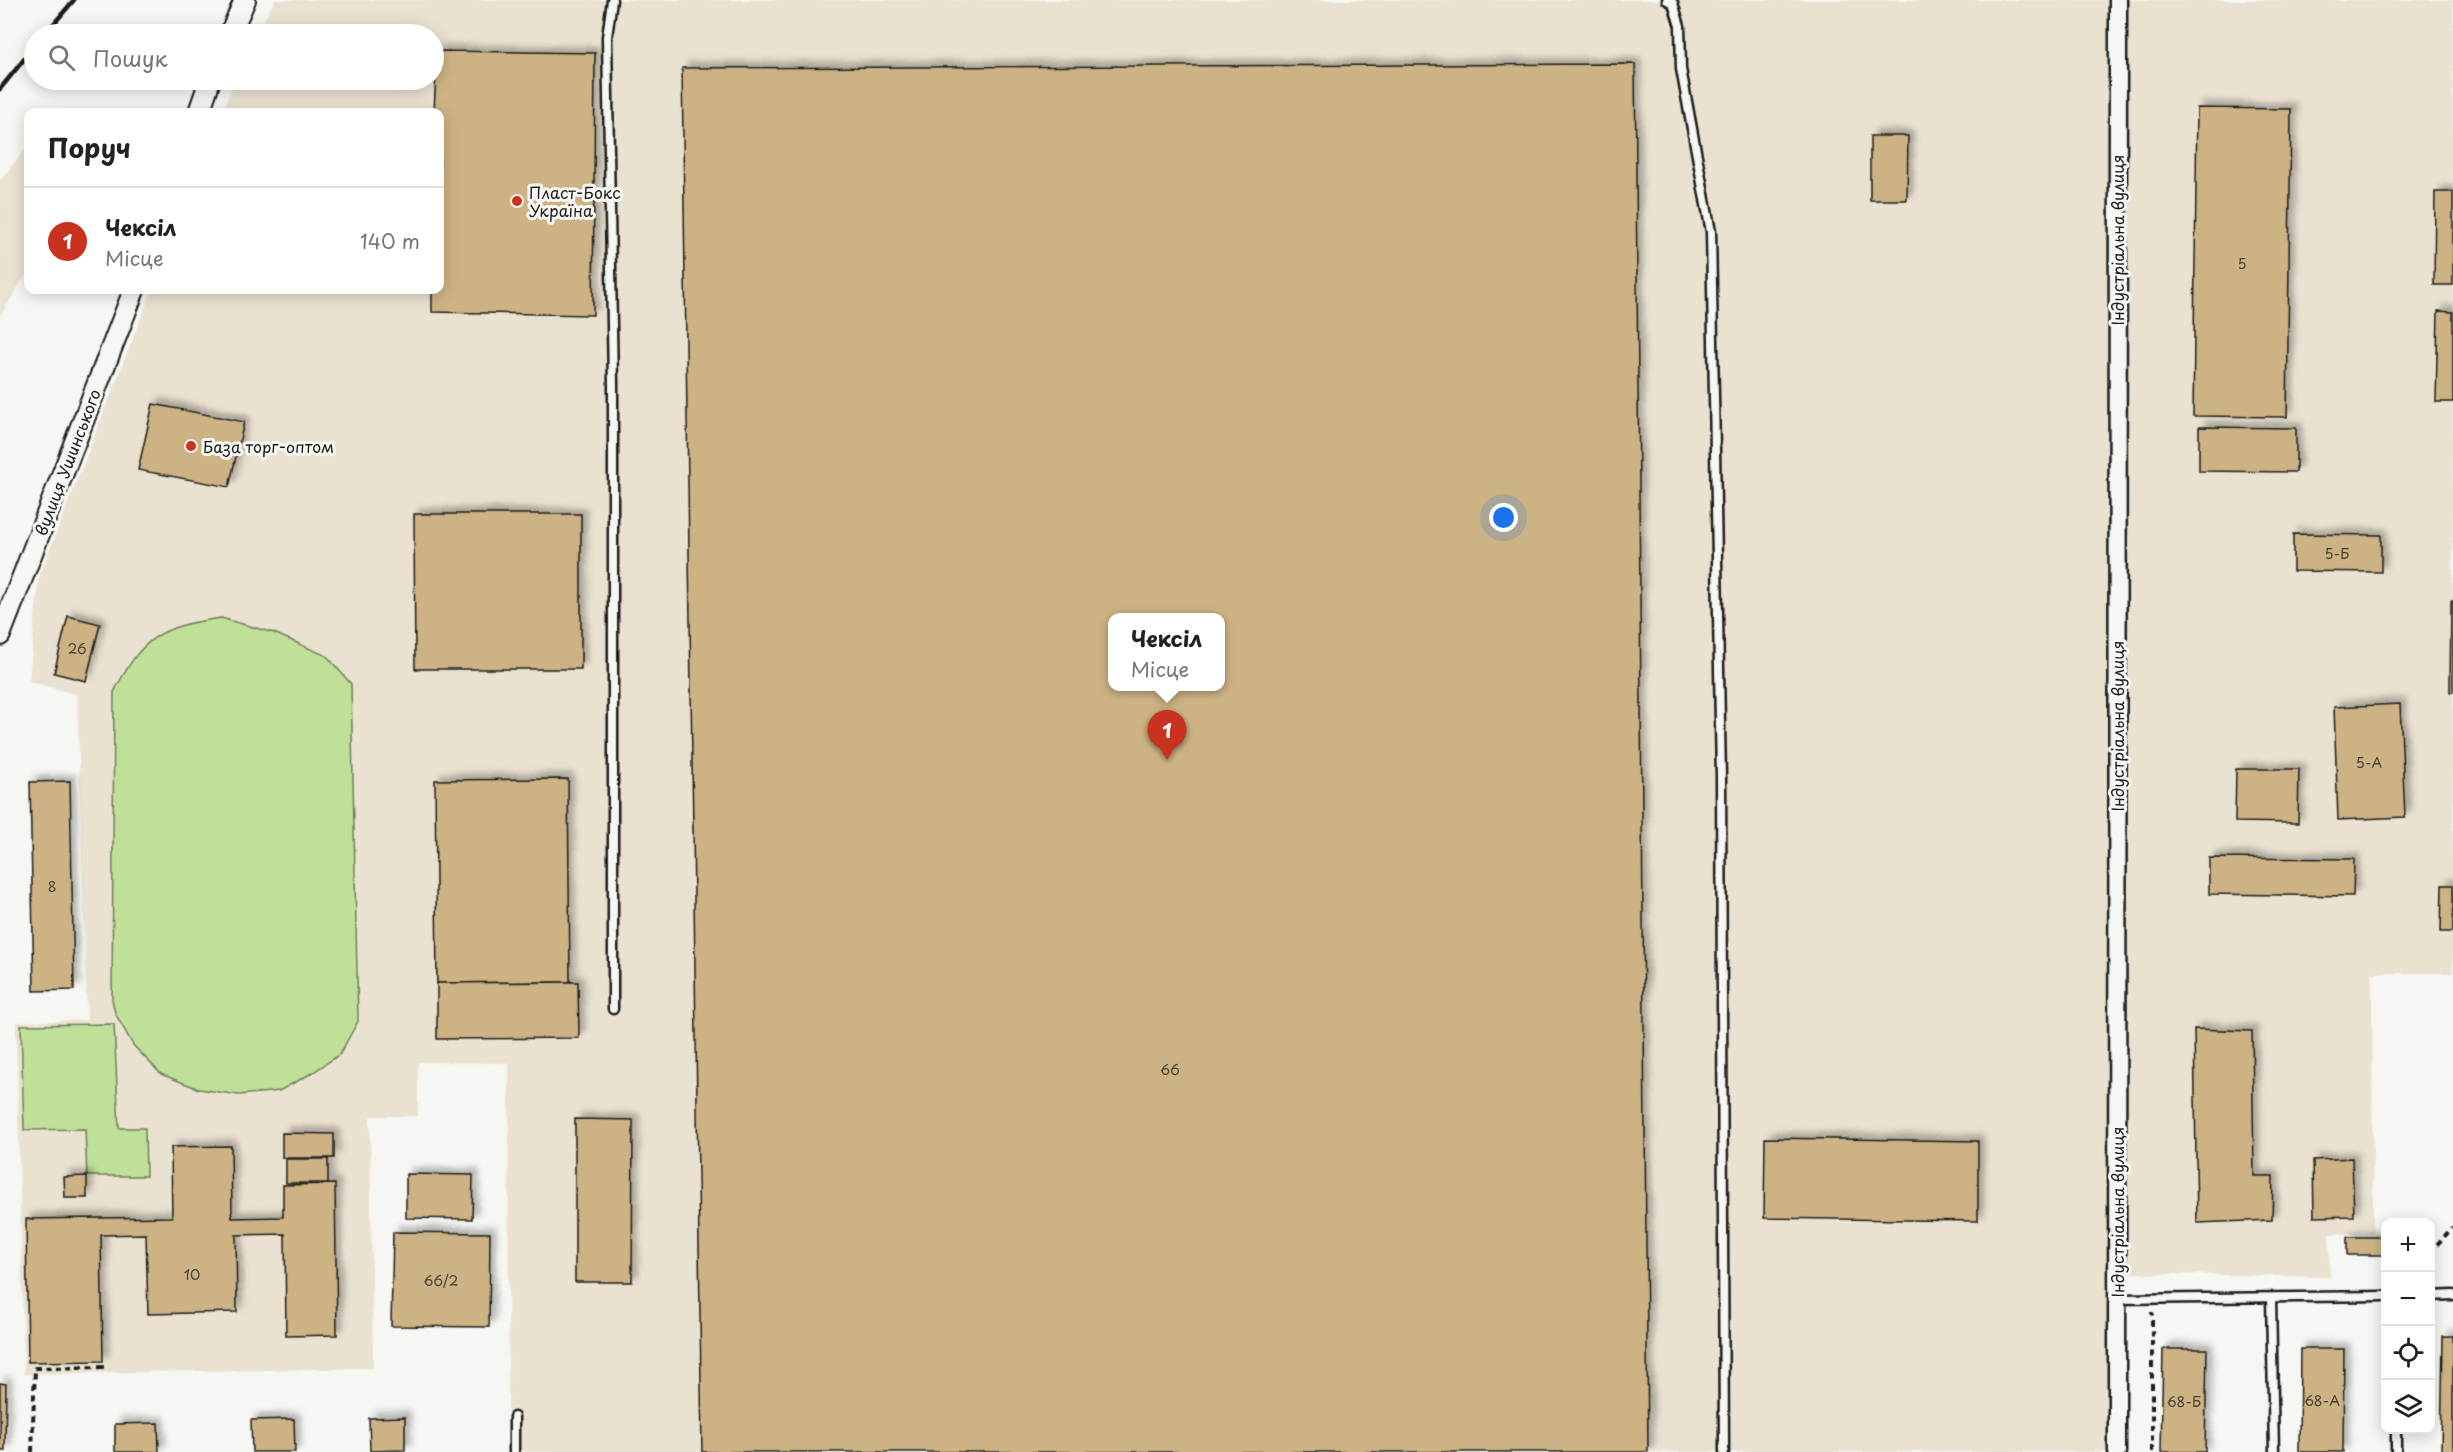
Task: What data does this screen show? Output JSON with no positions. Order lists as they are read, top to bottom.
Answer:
{
  "streets": {
    "street": ["Індустріальна вулиця", "вулиця Ушинського"]
  },
  "places": ["Пласт-Бокс Україна", "База торг-оптом"],
  "house_numbers": [
    "5",
    "5-Б",
    "26",
    "5-А",
    "8",
    "66",
    "10",
    "66/2",
    "68-А",
    "68-Б"
  ],
  "page": {
    "search": "Пошук",
    "heading": "Поруч",
    "list": [
      {
        "mark": "1",
        "name": "Чексіл",
        "note": "Місце",
        "value": "140 m"
      }
    ],
    "popup": ["Чексіл", "Місце"],
    "pins": "1",
    "map_buttons": ["+", "−"]
  }
}
